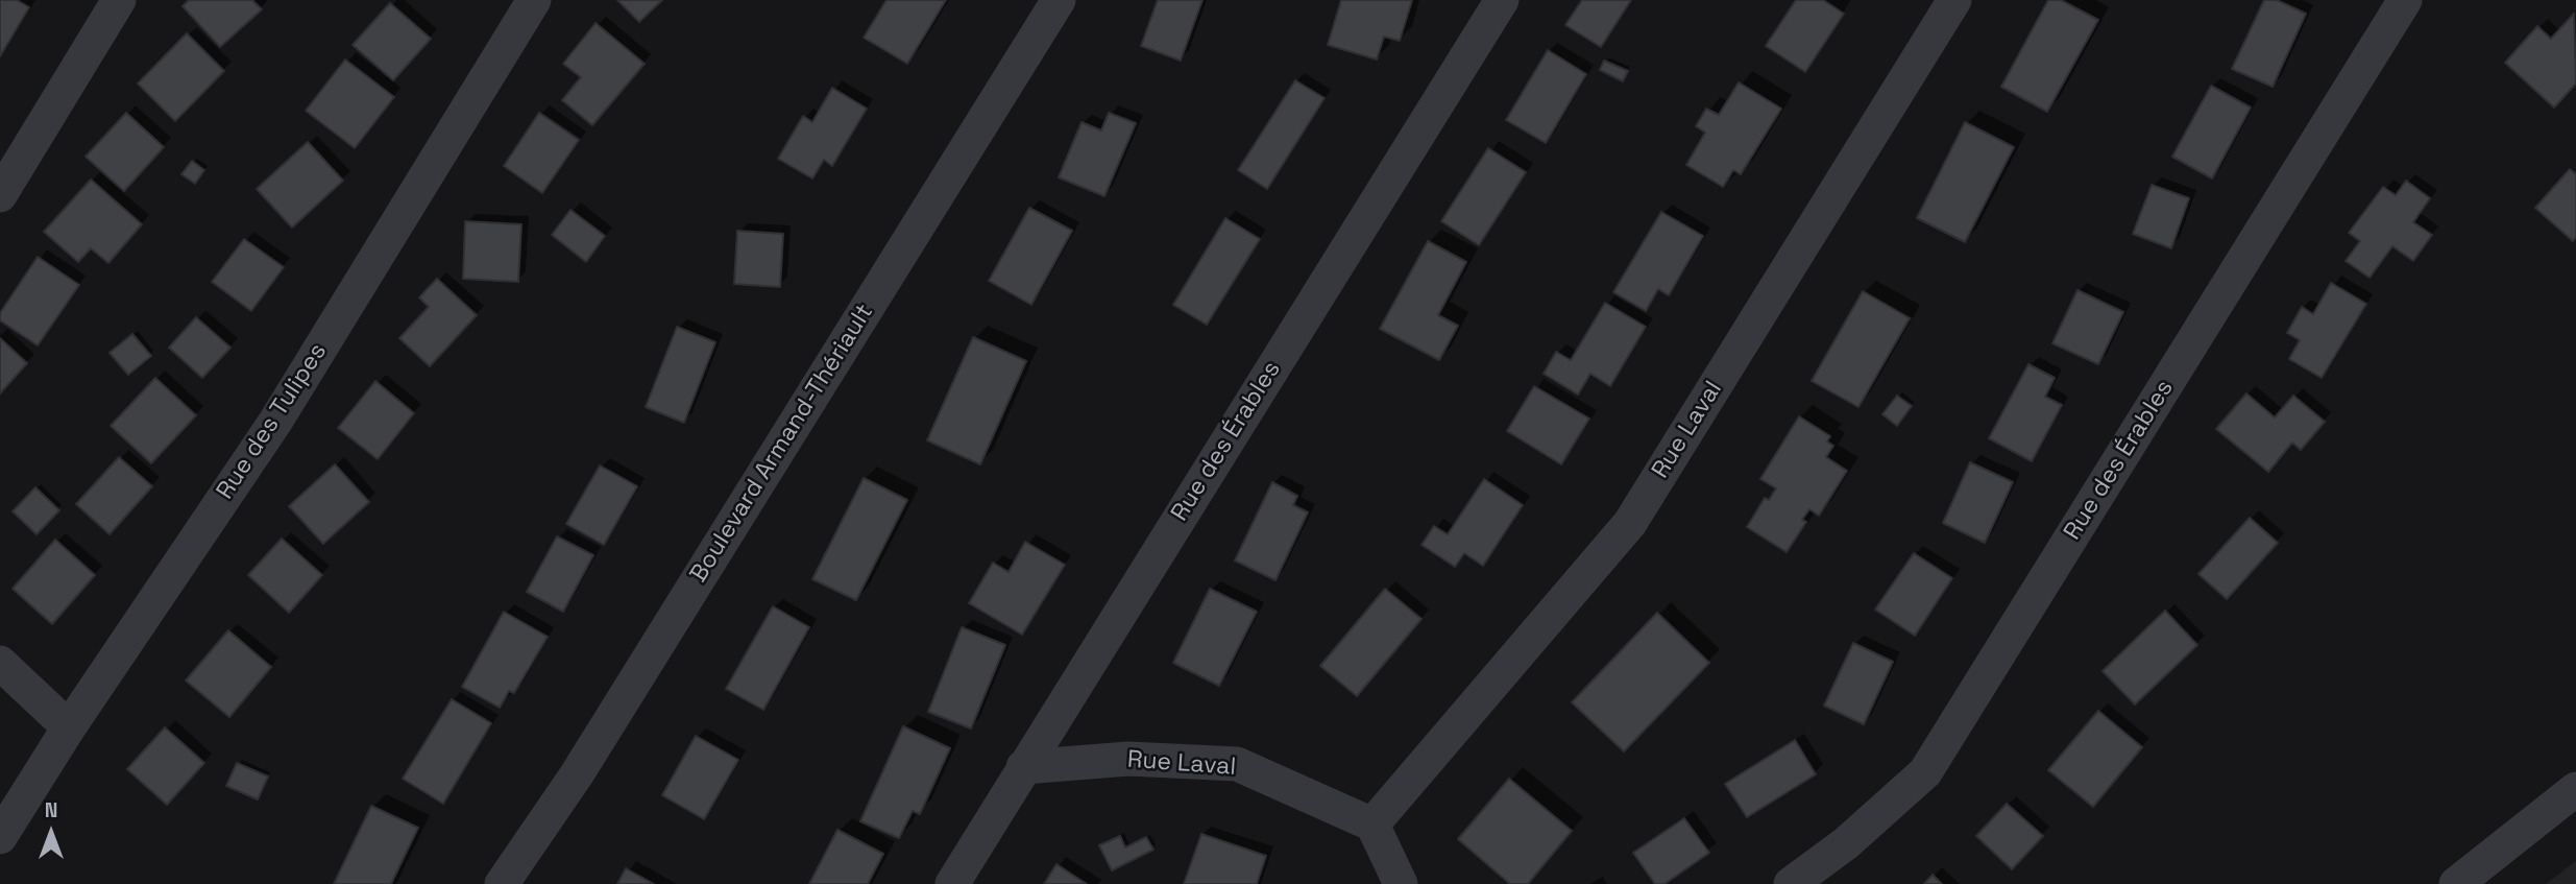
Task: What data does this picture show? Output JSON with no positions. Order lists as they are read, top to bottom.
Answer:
{
  "streets": {
    "street": [
      "Rue des Tulipes",
      "Rue Laval",
      "Rue des Érables",
      "Boulevard Armand-Thériault"
    ]
  },
  "crossings": [
    ["Rue Laval", "Rue des Érables"]
  ],
  "north": "top"
}
